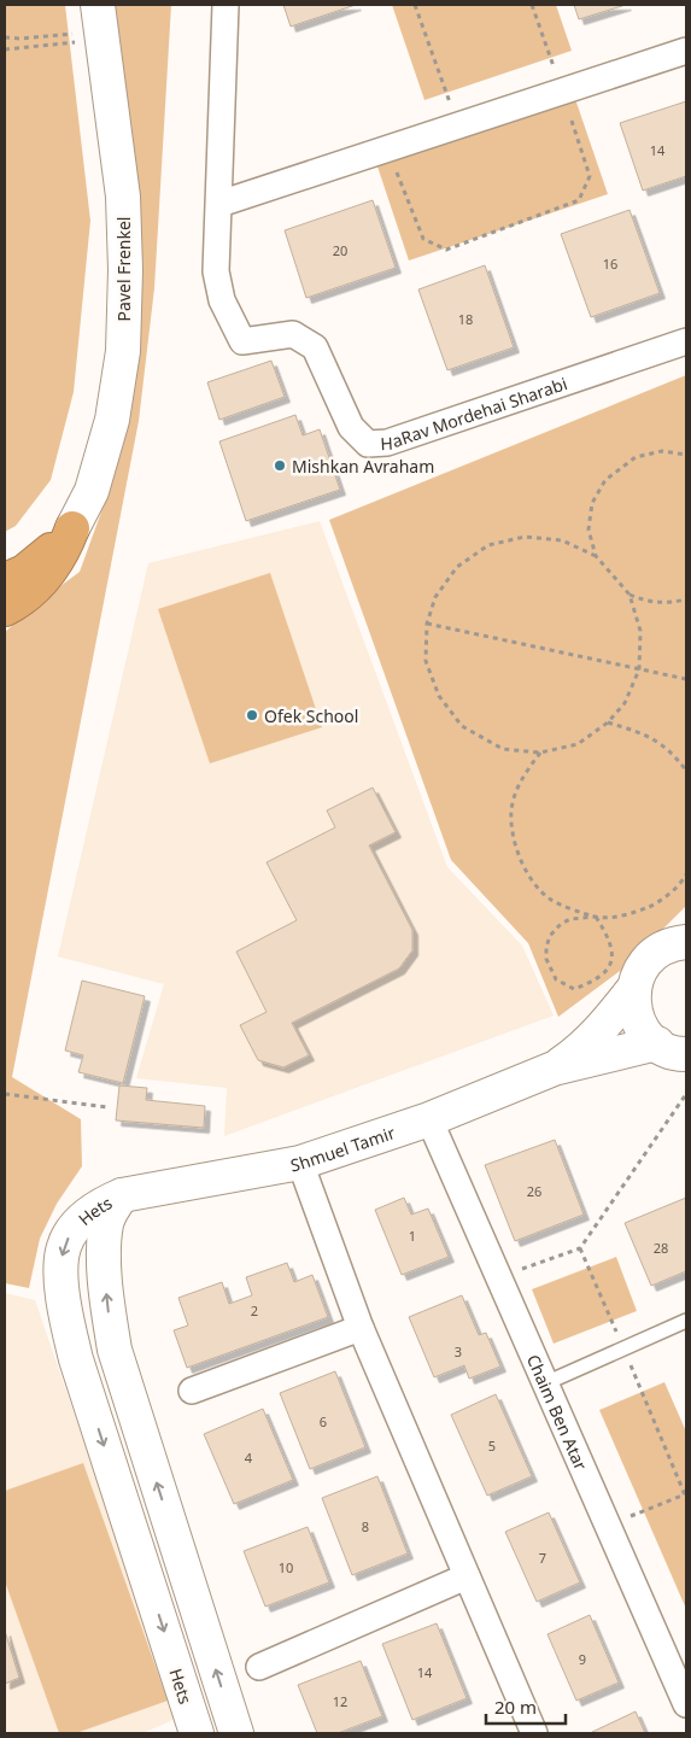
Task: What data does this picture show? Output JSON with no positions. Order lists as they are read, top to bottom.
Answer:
{
  "streets": {
    "street": [
      "Pavel Frenkel",
      "HaRav Mordehai Sharabi",
      "Shmuel Tamir",
      "Hets",
      "Chaim Ben Atar"
    ]
  },
  "crossings": [
    ["Shmuel Tamir", "Hets"],
    ["Shmuel Tamir", "Chaim Ben Atar"]
  ],
  "places": ["Mishkan Avraham", "Ofek School"],
  "house_numbers": [
    "14",
    "20",
    "16",
    "18",
    "26",
    "1",
    "28",
    "2",
    "3",
    "6",
    "5",
    "4",
    "8",
    "7",
    "10",
    "9",
    "14",
    "12"
  ],
  "scale_bar": "20 m"
}
